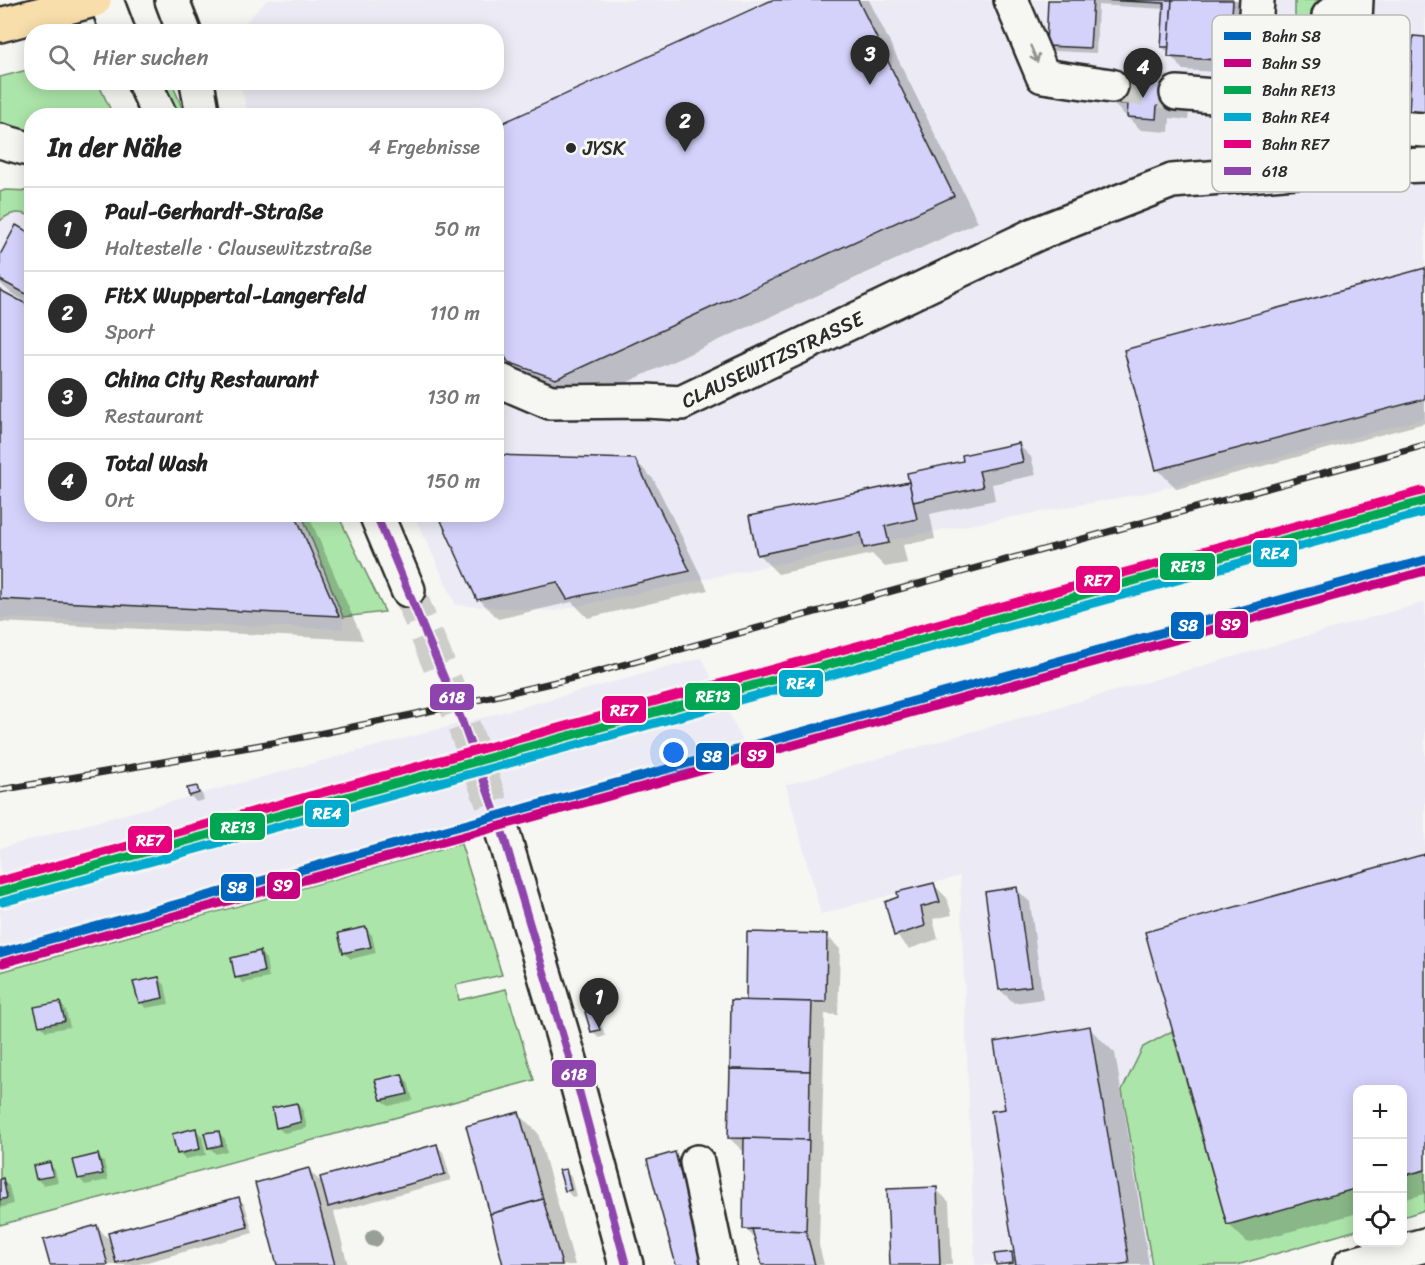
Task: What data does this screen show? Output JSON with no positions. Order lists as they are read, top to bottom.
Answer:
{
  "streets": {
    "street": ["CLAUSEWITZSTRASSE"]
  },
  "places": ["JYSK"],
  "lines": [
    "rail line RE7",
    "rail line RE13",
    "rail line RE4",
    "transit line 618",
    "rail line S8",
    "rail line S9"
  ],
  "legend": [
    "Bahn S8",
    "Bahn S9",
    "Bahn RE13",
    "Bahn RE4",
    "Bahn RE7",
    "618"
  ],
  "page": {
    "search": "Hier suchen",
    "pins": [
      "3",
      "4",
      "2",
      "1"
    ],
    "heading": ["In der Nähe", "4 Ergebnisse"],
    "list": [
      {
        "mark": "1",
        "name": "Paul-Gerhardt-Straße",
        "note": "Haltestelle · Clausewitzstraße",
        "value": "50 m"
      },
      {
        "mark": "2",
        "name": "FitX Wuppertal-Langerfeld",
        "note": "Sport",
        "value": "110 m"
      },
      {
        "mark": "3",
        "name": "China City Restaurant",
        "note": "Restaurant",
        "value": "130 m"
      },
      {
        "mark": "4",
        "name": "Total Wash",
        "note": "Ort",
        "value": "150 m"
      }
    ],
    "map_buttons": ["+", "−"]
  }
}
